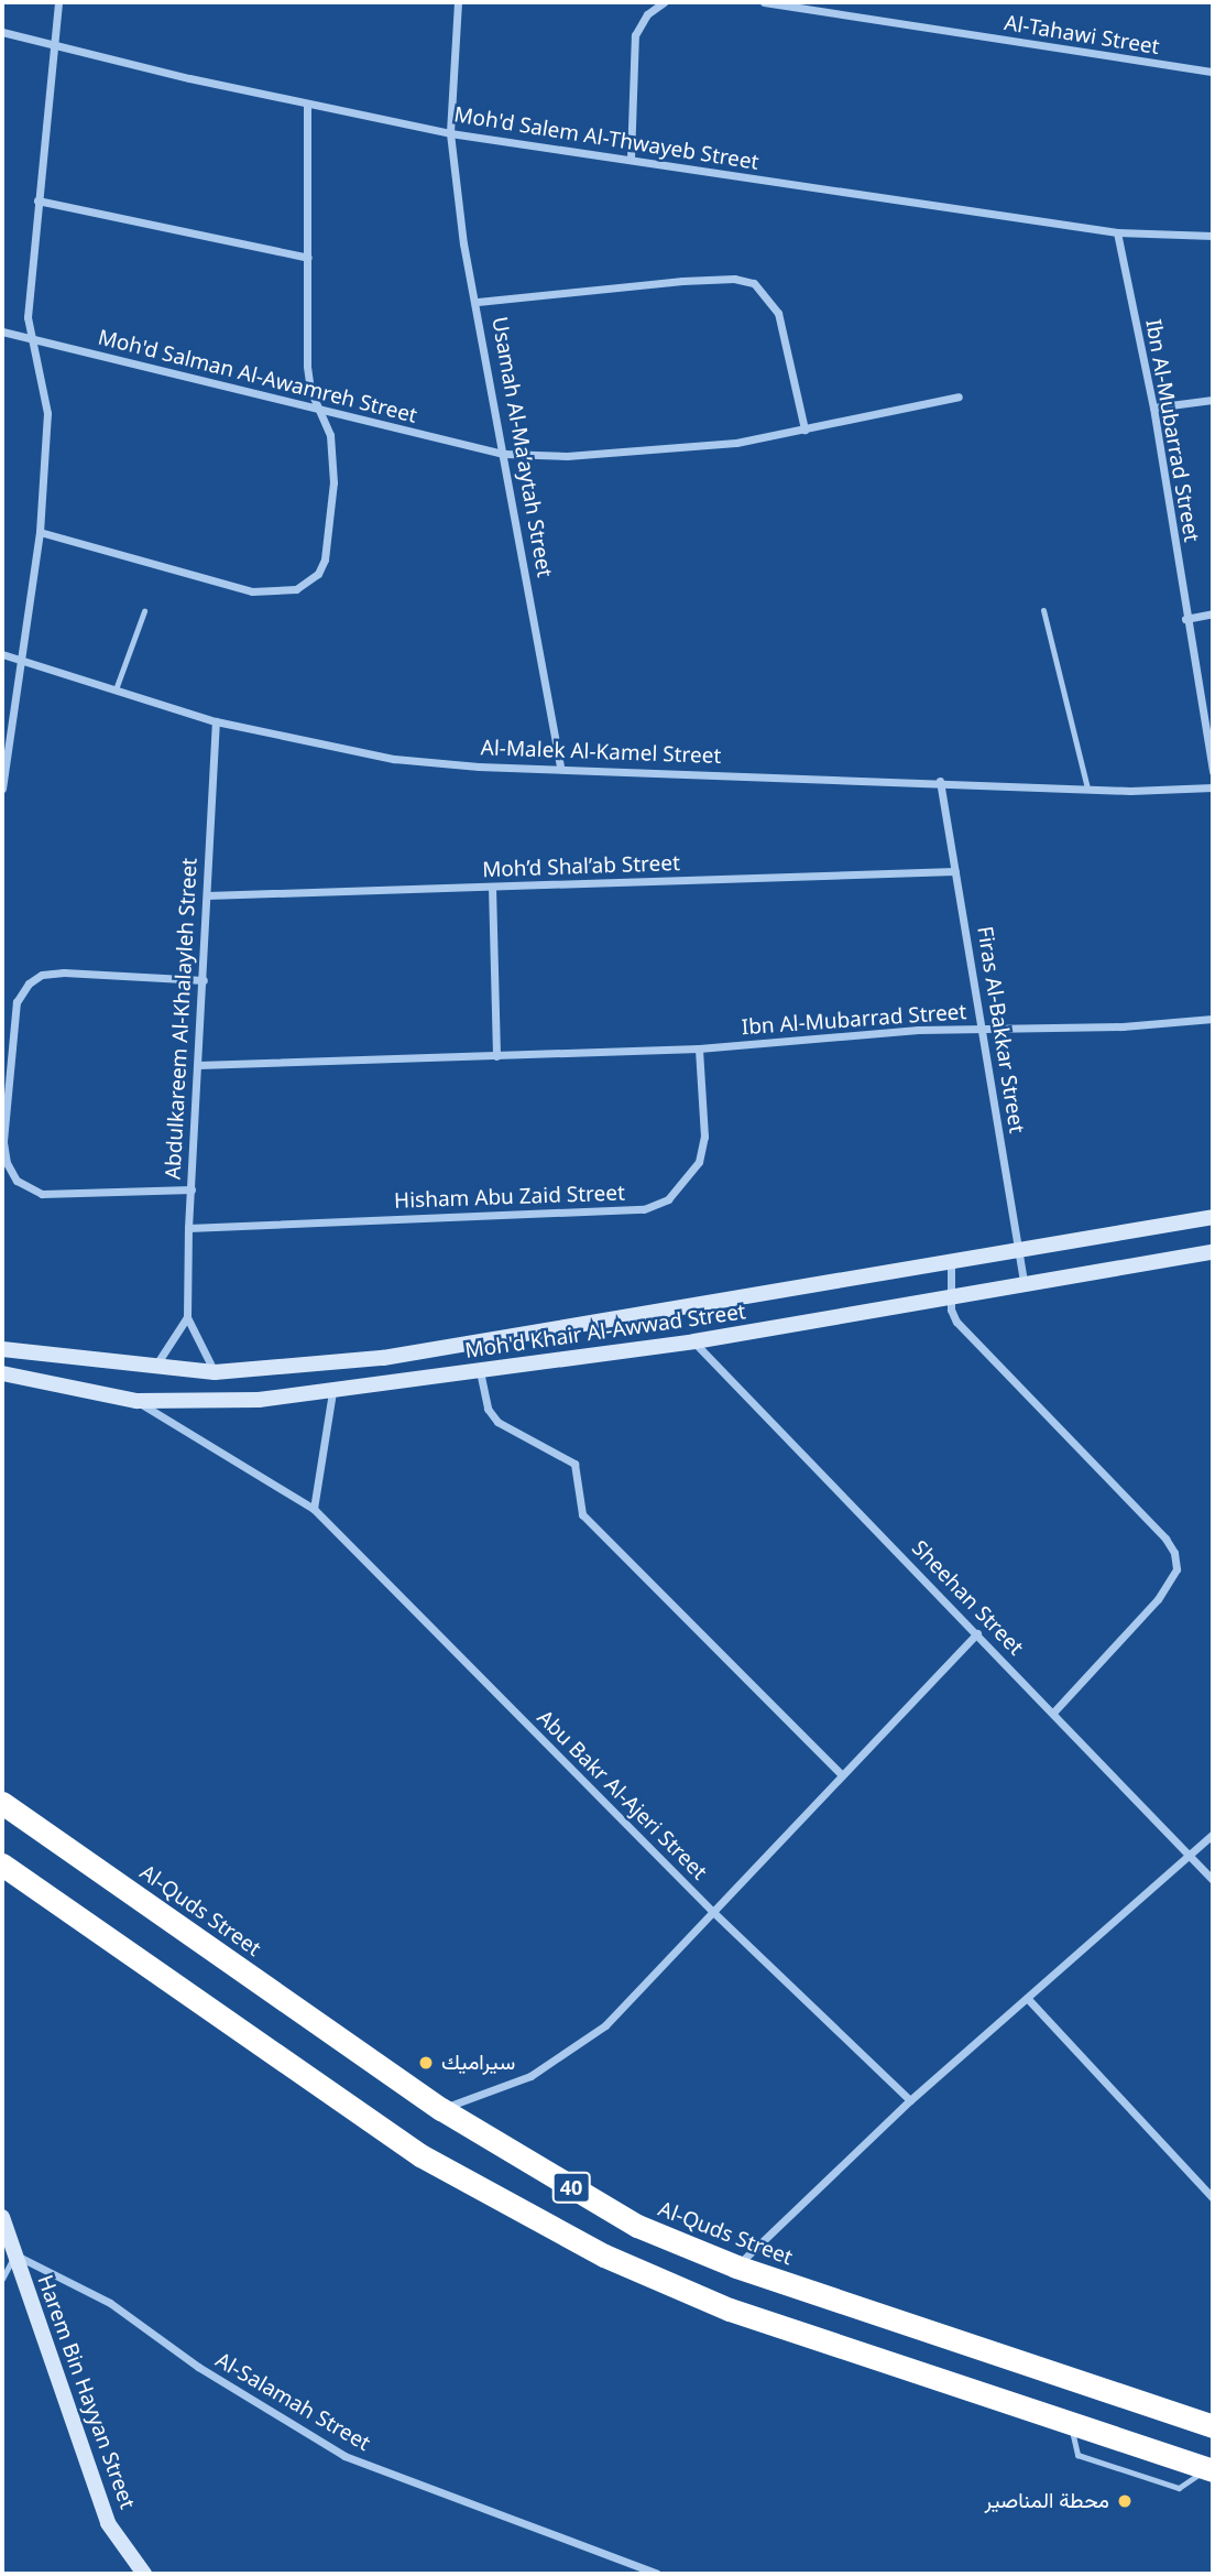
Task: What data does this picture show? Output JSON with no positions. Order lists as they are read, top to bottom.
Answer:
{
  "streets": {
    "highway": ["Al-Quds Street", "40"],
    "street": [
      "Al-Tahawi Street",
      "Moh'd Salem Al-Thwayeb Street",
      "Moh'd Salman Al-Awamreh Street",
      "Ibn Al-Mubarrad Street",
      "Usamah Al-Ma’aytah Street",
      "Al-Malek Al-Kamel Street",
      "Moh’d Shal’ab Street",
      "Abdulkareem Al-Khalayleh Street",
      "Firas Al-Bakkar Street",
      "Hisham Abu Zaid Street",
      "Moh'd Khair Al-Awwad Street",
      "Sheehan Street",
      "Abu Bakr Al-Ajeri Street",
      "Harem Bin Hayyan Street",
      "Al-Salamah Street"
    ]
  },
  "crossings": [
    ["Moh'd Salem Al-Thwayeb Street", "Ibn Al-Mubarrad Street"],
    ["Moh'd Salem Al-Thwayeb Street", "Usamah Al-Ma’aytah Street"],
    ["Moh'd Salman Al-Awamreh Street", "Usamah Al-Ma’aytah Street"],
    ["Ibn Al-Mubarrad Street", "Abdulkareem Al-Khalayleh Street"],
    ["Ibn Al-Mubarrad Street", "Firas Al-Bakkar Street"],
    ["Ibn Al-Mubarrad Street", "Hisham Abu Zaid Street"],
    ["Usamah Al-Ma’aytah Street", "Al-Malek Al-Kamel Street"],
    ["Al-Malek Al-Kamel Street", "Abdulkareem Al-Khalayleh Street"],
    ["Al-Malek Al-Kamel Street", "Firas Al-Bakkar Street"],
    ["Moh’d Shal’ab Street", "Abdulkareem Al-Khalayleh Street"],
    ["Moh’d Shal’ab Street", "Firas Al-Bakkar Street"],
    ["Abdulkareem Al-Khalayleh Street", "Hisham Abu Zaid Street"],
    ["Abdulkareem Al-Khalayleh Street", "Moh'd Khair Al-Awwad Street"],
    ["Firas Al-Bakkar Street", "Moh'd Khair Al-Awwad Street"],
    ["Moh'd Khair Al-Awwad Street", "Sheehan Street"],
    ["Moh'd Khair Al-Awwad Street", "Abu Bakr Al-Ajeri Street"],
    ["Harem Bin Hayyan Street", "Al-Salamah Street"]
  ],
  "places": ["سيراميك", "محطة المناصير"]
}
